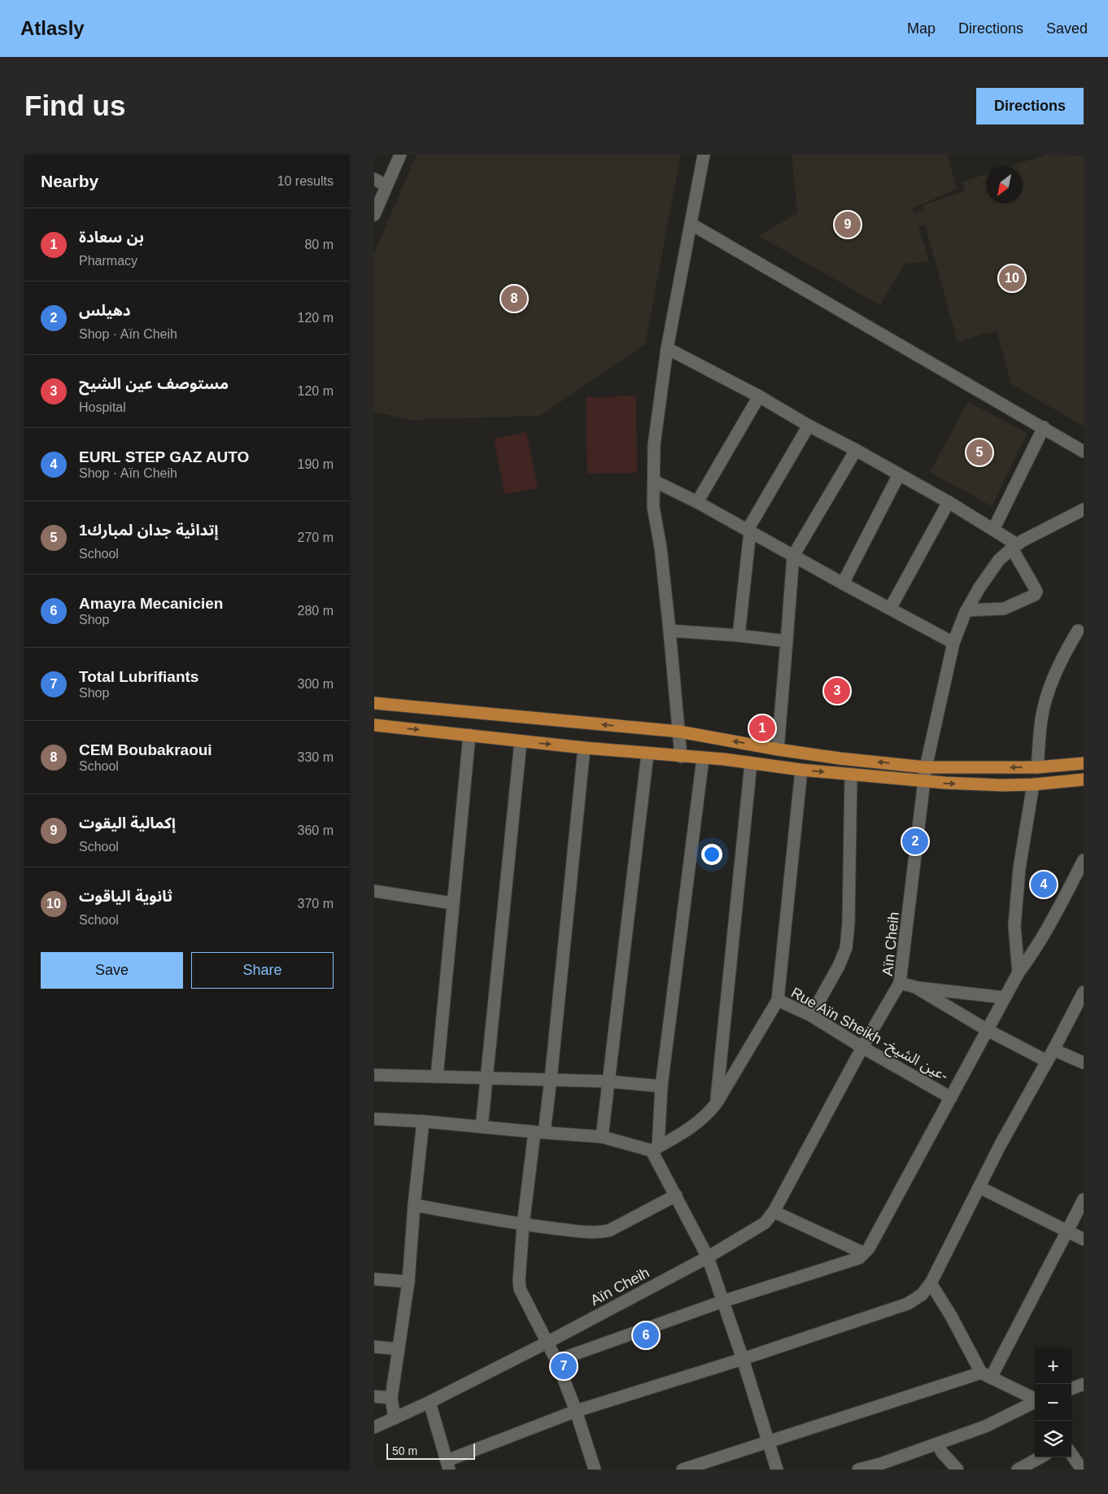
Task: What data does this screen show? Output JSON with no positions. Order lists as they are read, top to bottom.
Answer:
{
  "streets": {
    "street": ["Aïn Cheih", "Rue Aïn Sheikh -عين الشيخ-"]
  },
  "crossings": [
    ["Aïn Cheih", "Rue Aïn Sheikh -عين الشيخ-"]
  ],
  "scale_bar": "50 m",
  "north": "bottom left",
  "page": {
    "header": "Atlasly",
    "nav": ["Map", "Directions", "Saved"],
    "buttons": [
      "Directions",
      ["Save", "Share"]
    ],
    "title": "Find us",
    "heading": ["Nearby", "10 results"],
    "list": [
      {
        "mark": "1",
        "name": "بن سعادة",
        "note": "Pharmacy",
        "value": "80 m"
      },
      {
        "mark": "2",
        "name": "دهيلس",
        "note": "Shop · Aïn Cheih",
        "value": "120 m"
      },
      {
        "mark": "3",
        "name": "مستوصف عين الشيح",
        "note": "Hospital",
        "value": "120 m"
      },
      {
        "mark": "4",
        "name": "EURL STEP GAZ AUTO",
        "note": "Shop · Aïn Cheih",
        "value": "190 m"
      },
      {
        "mark": "5",
        "name": "1إتدائية جدان لمبارك",
        "note": "School",
        "value": "270 m"
      },
      {
        "mark": "6",
        "name": "Amayra Mecanicien",
        "note": "Shop",
        "value": "280 m"
      },
      {
        "mark": "7",
        "name": "Total Lubrifiants",
        "note": "Shop",
        "value": "300 m"
      },
      {
        "mark": "8",
        "name": "CEM Boubakraoui",
        "note": "School",
        "value": "330 m"
      },
      {
        "mark": "9",
        "name": "إكمالية اليقوت",
        "note": "School",
        "value": "360 m"
      },
      {
        "mark": "10",
        "name": "ثانوية الياقوت",
        "note": "School",
        "value": "370 m"
      }
    ],
    "pins": [
      "9",
      "10",
      "8",
      "5",
      "3",
      "1",
      "2",
      "4",
      "6",
      "7"
    ],
    "map_buttons": ["+", "−"],
    "scale": "50 m"
  }
}
